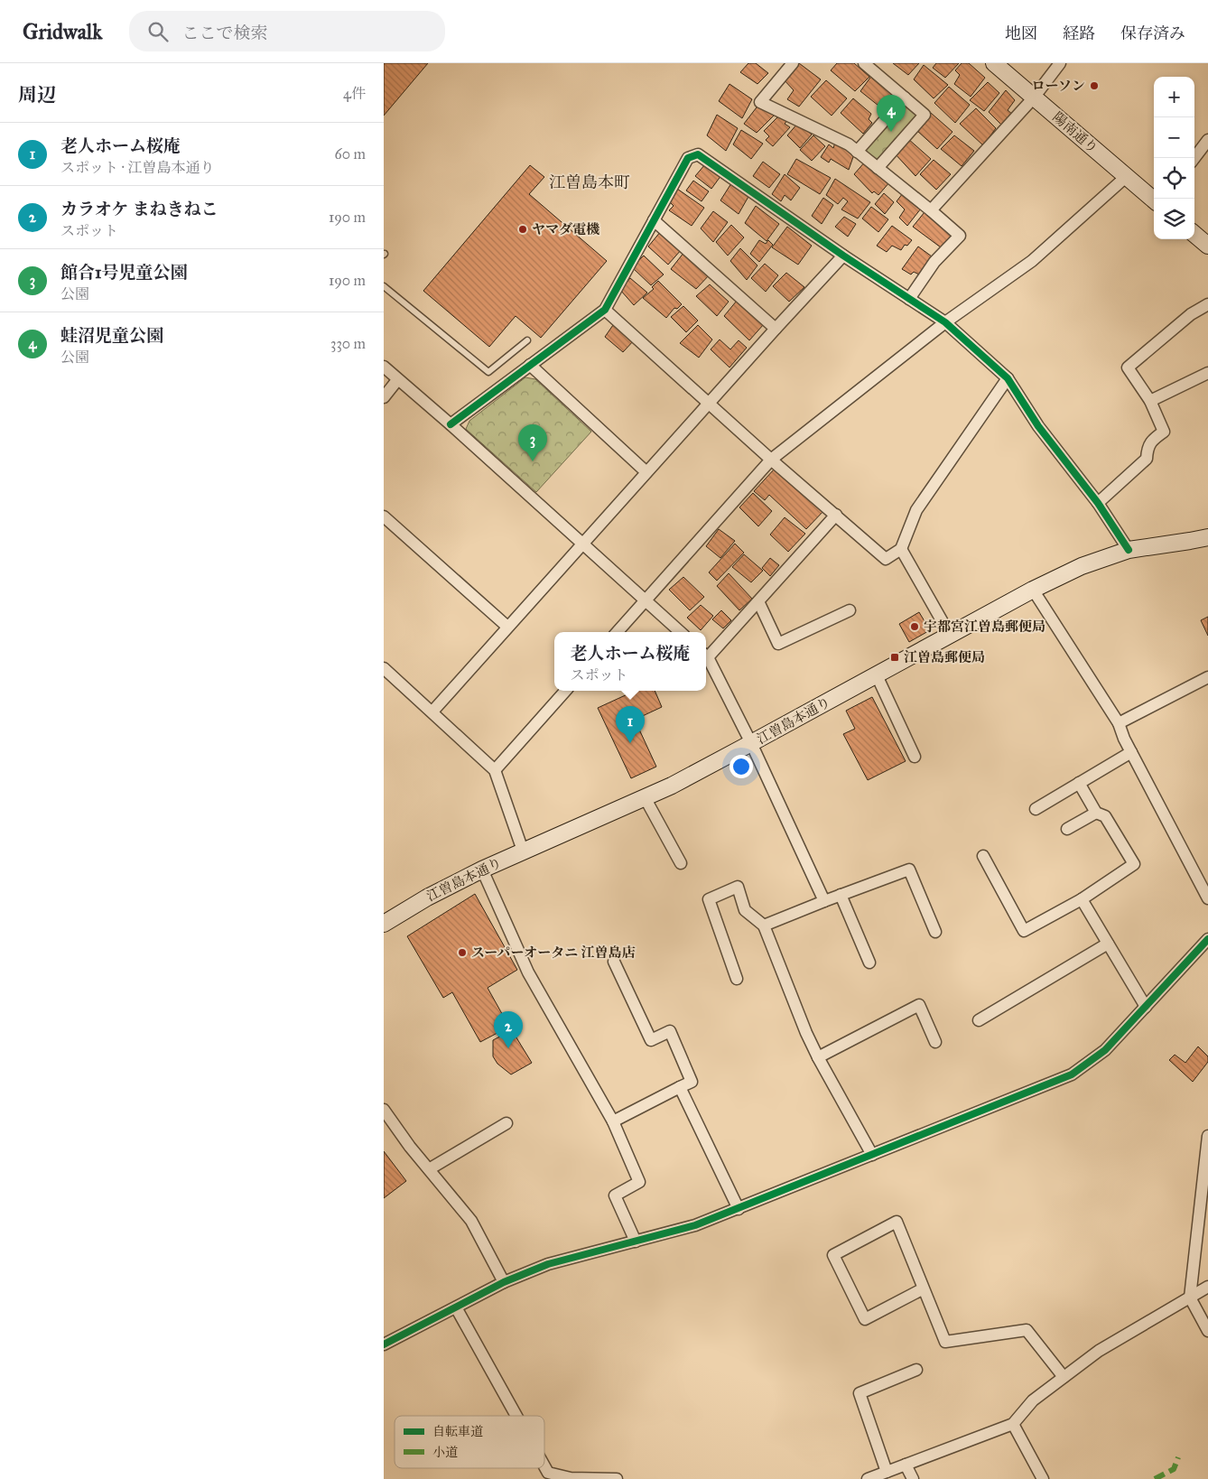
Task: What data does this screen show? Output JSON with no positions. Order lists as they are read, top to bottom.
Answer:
{
  "streets": {
    "street": ["陽南通り", "江曽島本通り"]
  },
  "districts": ["江曽島本町"],
  "places": {
    "other": [
      "ローソン",
      "ヤマダ電機",
      "宇都宮江曽島郵便局",
      "スーパーオータニ 江曽島店"
    ],
    "transit": ["江曽島郵便局"]
  },
  "legend": ["自転車道", "小道"],
  "page": {
    "header": "Gridwalk",
    "search": "ここで検索",
    "nav": ["地図", "経路", "保存済み"],
    "heading": ["周辺", "4件"],
    "map_buttons": ["+", "−"],
    "pins": [
      "4",
      "3",
      "1",
      "2"
    ],
    "list": [
      {
        "mark": "1",
        "name": "老人ホーム桜庵",
        "note": "スポット · 江曽島本通り",
        "value": "60 m"
      },
      {
        "mark": "2",
        "name": "カラオケ まねきねこ",
        "note": "スポット",
        "value": "190 m"
      },
      {
        "mark": "3",
        "name": "館合1号児童公園",
        "note": "公園",
        "value": "190 m"
      },
      {
        "mark": "4",
        "name": "蛙沼児童公園",
        "note": "公園",
        "value": "330 m"
      }
    ],
    "popup": ["老人ホーム桜庵", "スポット"]
  }
}
